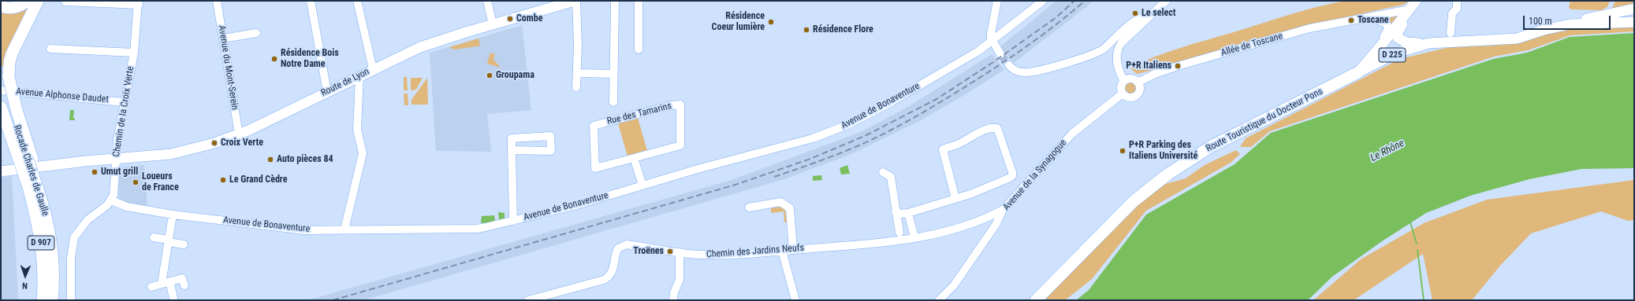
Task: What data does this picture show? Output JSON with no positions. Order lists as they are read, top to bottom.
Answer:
{
  "streets": {
    "highway": [
      "D 225",
      "Route Touristique du Docteur Pons",
      "Rocade Charles de Gaulle",
      "D 907"
    ],
    "main road": ["Route de Lyon"],
    "street": [
      "Allée de Toscane",
      "Avenue du Mont-Serein",
      "Avenue Alphonse Daudet",
      "Avenue de Bonaventure",
      "Chemin de la Croix Verte",
      "Rue des Tamarins",
      "Avenue de la Synagogue",
      "Chemin des Jardins Neufs"
    ]
  },
  "crossings": [
    ["Allée de Toscane", "Avenue de la Synagogue"],
    ["D 225", "Route Touristique du Docteur Pons"],
    ["Avenue du Mont-Serein", "Route de Lyon"],
    ["Route de Lyon", "Chemin de la Croix Verte"],
    ["Avenue Alphonse Daudet", "Chemin de la Croix Verte"],
    ["Avenue de Bonaventure", "Chemin de la Croix Verte"],
    ["Avenue de la Synagogue", "Chemin des Jardins Neufs"]
  ],
  "water": ["Le Rhône"],
  "places": [
    "Le select",
    "Combe",
    "Toscane",
    "Résidence Coeur lumière",
    "Résidence Flore",
    "Résidence Bois Notre Dame",
    "P+R Italiens",
    "Groupama",
    "Croix Verte",
    "P+R Parking des Italiens Université",
    "Auto pièces 84",
    "Umut grill",
    "Le Grand Cèdre",
    "Loueurs de France",
    "Troënes"
  ],
  "scale_bar": "100 m",
  "north": "bottom"
}
